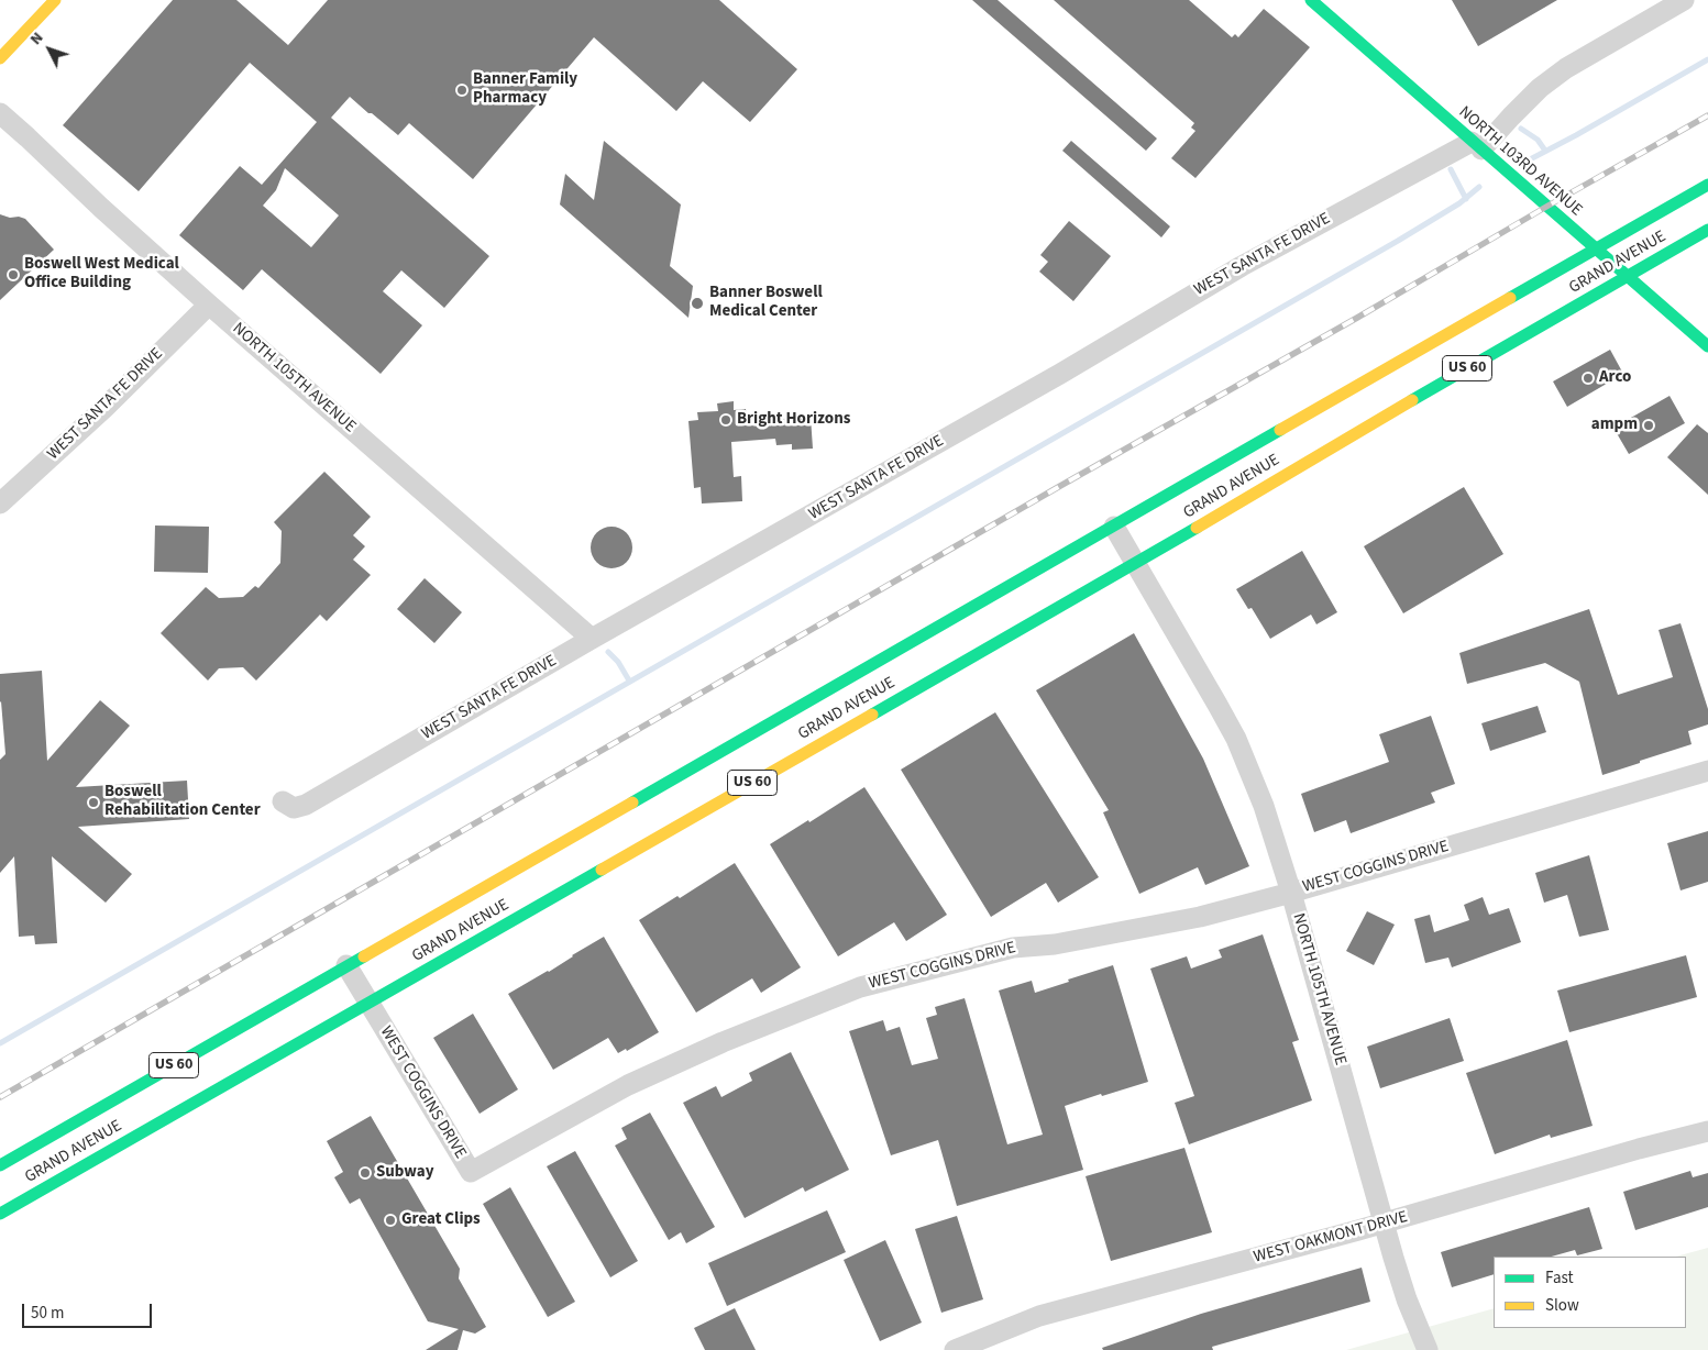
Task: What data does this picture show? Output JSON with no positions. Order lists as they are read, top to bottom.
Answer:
{
  "streets": {
    "main road": ["NORTH 103RD AVENUE", "GRAND AVENUE", "US 60"],
    "street": [
      "WEST SANTA FE DRIVE",
      "NORTH 105TH AVENUE",
      "WEST COGGINS DRIVE",
      "WEST OAKMONT DRIVE"
    ]
  },
  "crossings": [
    ["NORTH 103RD AVENUE", "WEST SANTA FE DRIVE"],
    ["NORTH 103RD AVENUE", "GRAND AVENUE"],
    ["WEST SANTA FE DRIVE", "NORTH 105TH AVENUE"],
    ["GRAND AVENUE", "NORTH 105TH AVENUE"],
    ["GRAND AVENUE", "WEST COGGINS DRIVE"],
    ["NORTH 105TH AVENUE", "WEST COGGINS DRIVE"],
    ["NORTH 105TH AVENUE", "WEST OAKMONT DRIVE"]
  ],
  "places": [
    "Banner Family Pharmacy",
    "Boswell West Medical Office Building",
    "Banner Boswell Medical Center",
    "Arco",
    "Bright Horizons",
    "ampm",
    "Boswell Rehabilitation Center",
    "Subway",
    "Great Clips"
  ],
  "legend": ["Fast", "Slow"],
  "scale_bar": "50 m",
  "north": "top left"
}
